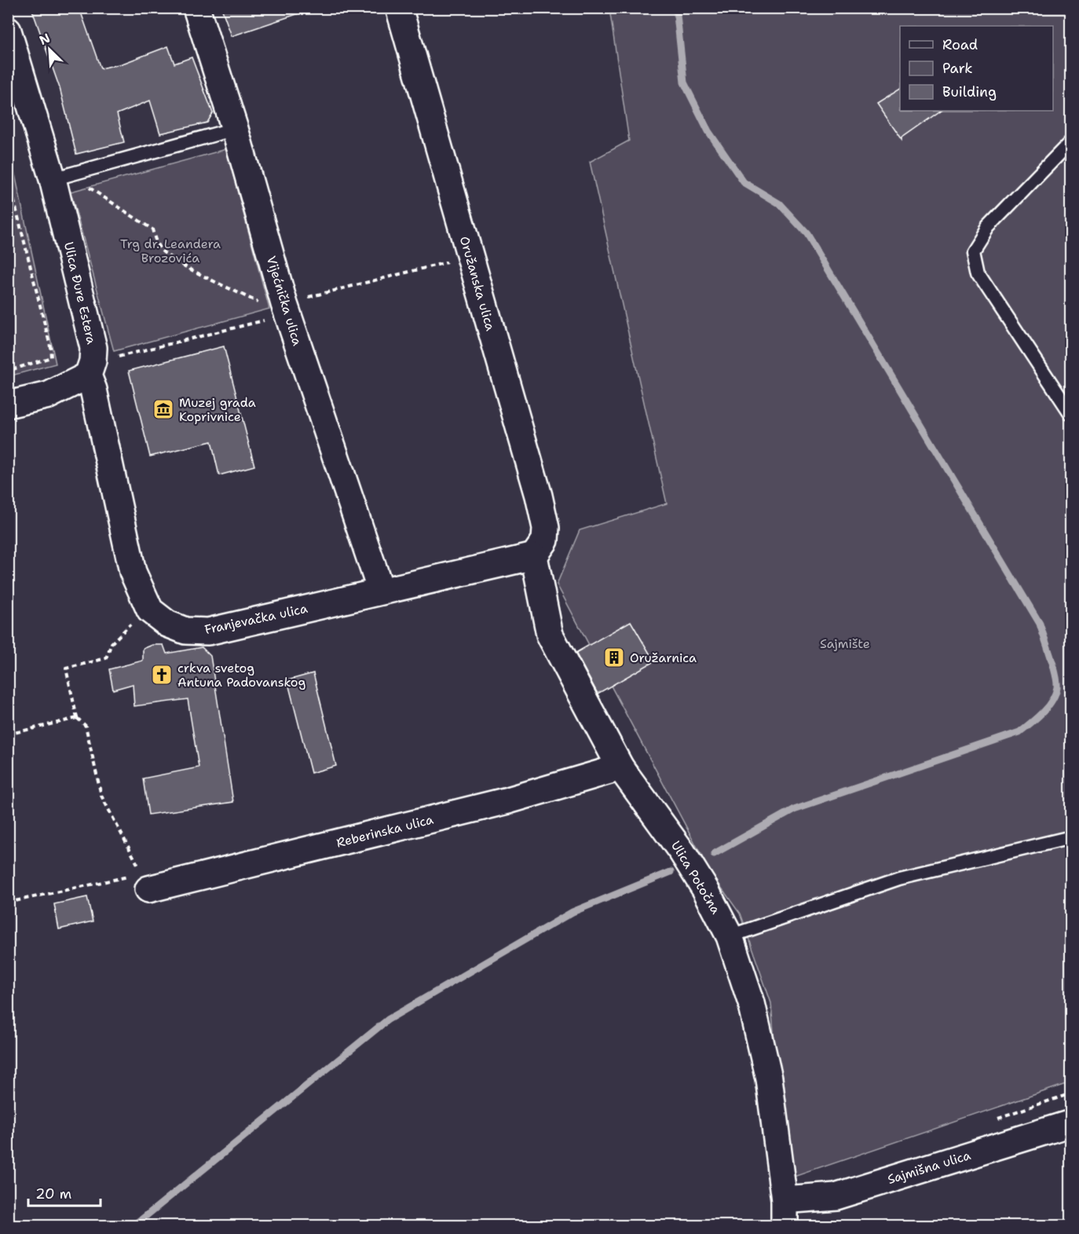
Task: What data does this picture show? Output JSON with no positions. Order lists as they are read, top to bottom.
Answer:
{
  "streets": {
    "street": [
      "Oružanska ulica",
      "Ulica Đure Estera",
      "Vijećnička ulica",
      "Franjevačka ulica",
      "Reberinska ulica",
      "Ulica Potočna",
      "Sajmišna ulica"
    ]
  },
  "crossings": [
    ["Oružanska ulica", "Franjevačka ulica"],
    ["Oružanska ulica", "Ulica Potočna"],
    ["Vijećnička ulica", "Franjevačka ulica"],
    ["Franjevačka ulica", "Ulica Potočna"],
    ["Reberinska ulica", "Ulica Potočna"],
    ["Ulica Potočna", "Sajmišna ulica"]
  ],
  "parks": ["Trg dr. Leandera Brozovića", "Sajmište"],
  "places": {
    "museum": ["Muzej grada Koprivnice"],
    "building": ["Oružarnica"],
    "church": ["crkva svetog Antuna Padovanskog"]
  },
  "legend": ["Road", "Park", "Building"],
  "scale_bar": "20 m",
  "north": "top left"
}
